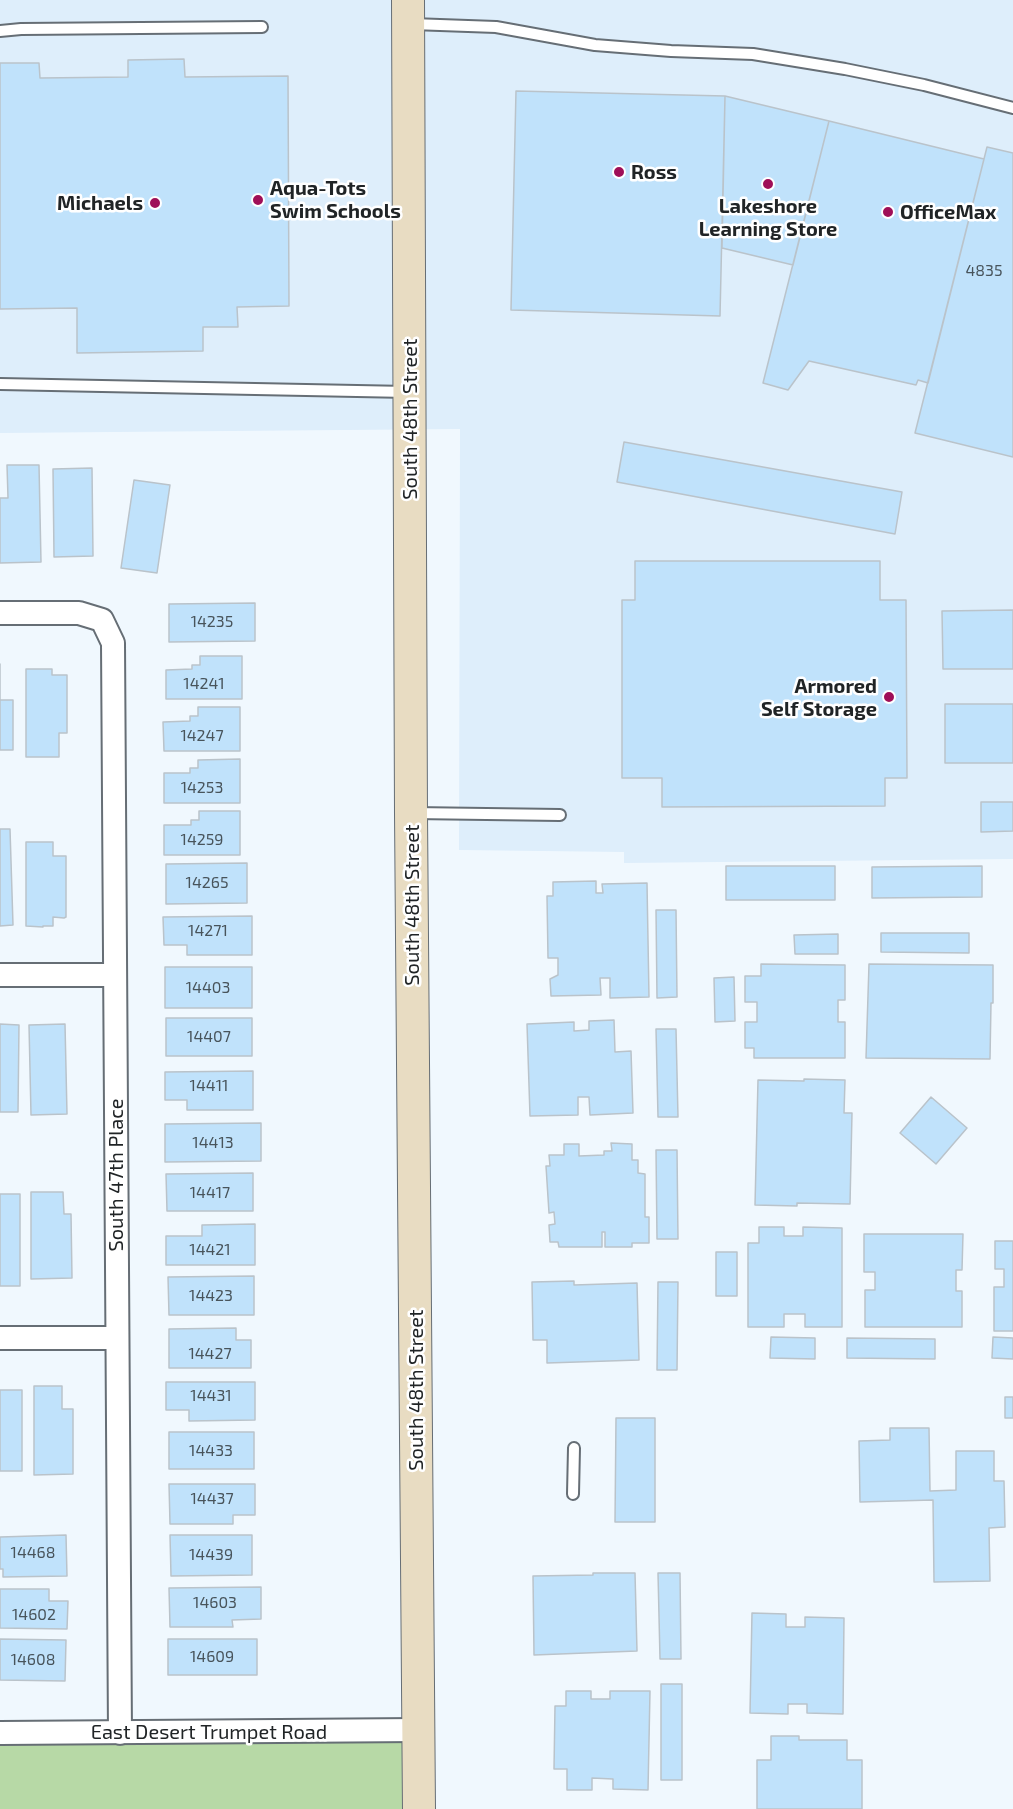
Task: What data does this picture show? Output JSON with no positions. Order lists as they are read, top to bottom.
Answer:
{
  "streets": {
    "main road": ["South 48th Street"],
    "street": ["South 47th Place", "East Desert Trumpet Road"]
  },
  "crossings": [
    ["South 48th Street", "East Desert Trumpet Road"],
    ["South 47th Place", "East Desert Trumpet Road"]
  ],
  "places": [
    "Ross",
    "Lakeshore Learning Store",
    "Aqua-Tots Swim Schools",
    "Michaels",
    "OfficeMax",
    "Armored Self Storage"
  ],
  "house_numbers": [
    "4835",
    "14235",
    "14241",
    "14247",
    "14253",
    "14259",
    "14265",
    "14271",
    "14403",
    "14407",
    "14411",
    "14413",
    "14417",
    "14421",
    "14423",
    "14427",
    "14431",
    "14433",
    "14437",
    "14468",
    "14439",
    "14603",
    "14602",
    "14609",
    "14608"
  ]
}
